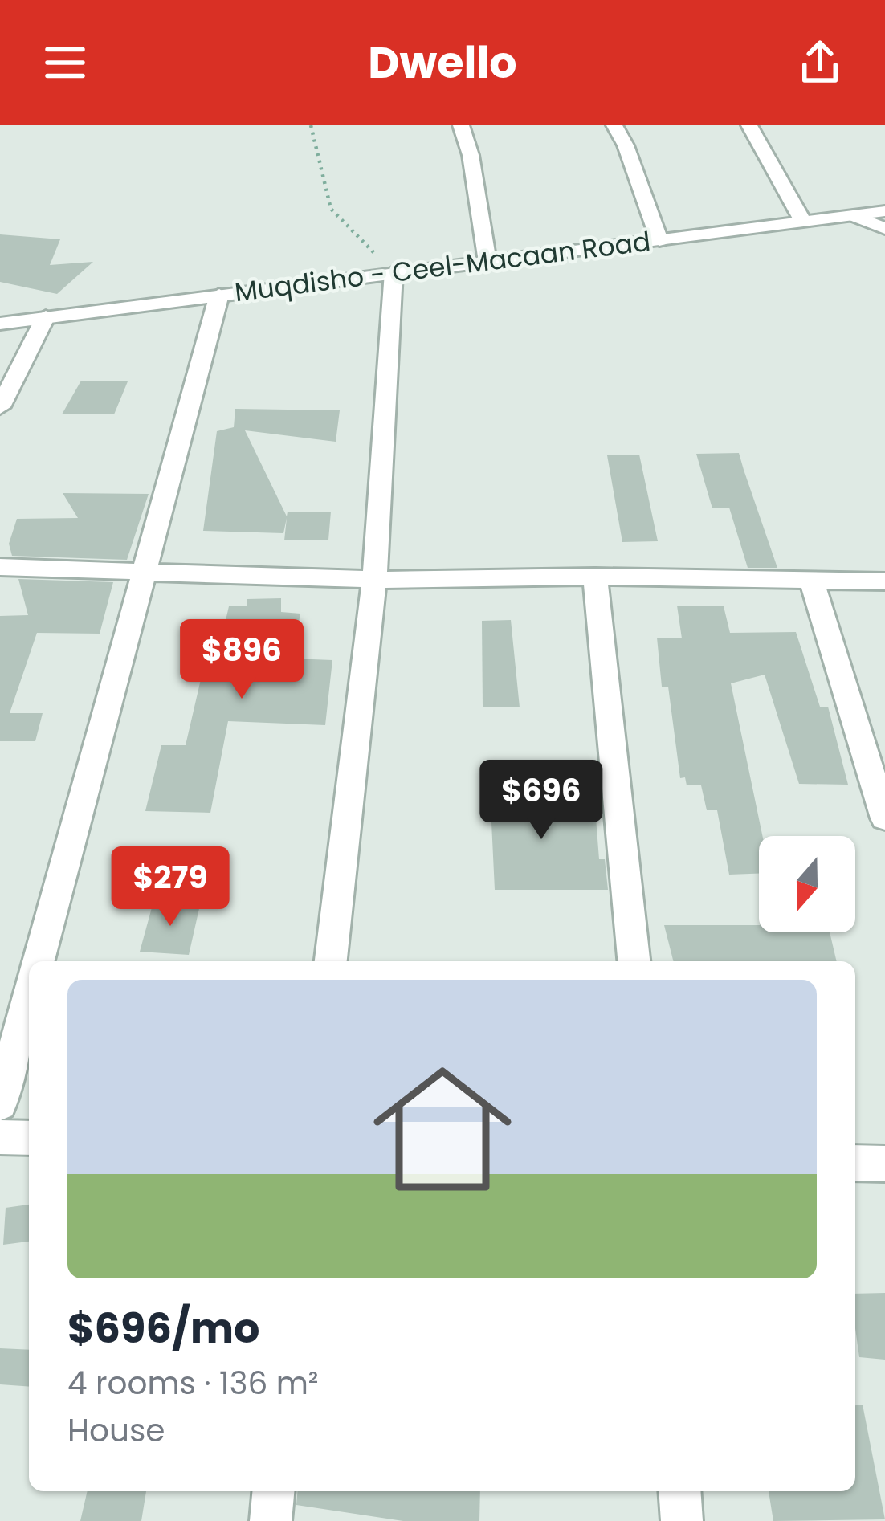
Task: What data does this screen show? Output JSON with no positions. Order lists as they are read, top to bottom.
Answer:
{
  "streets": {
    "street": ["Muqdisho - Ceel-Macaan Road"]
  },
  "north": "bottom",
  "page": {
    "header": "Dwello",
    "price": ["$896", "$696", "$279"],
    "list": [
      {
        "name": "$696/mo",
        "note": "4 rooms · 136 m² · House"
      }
    ]
  }
}
